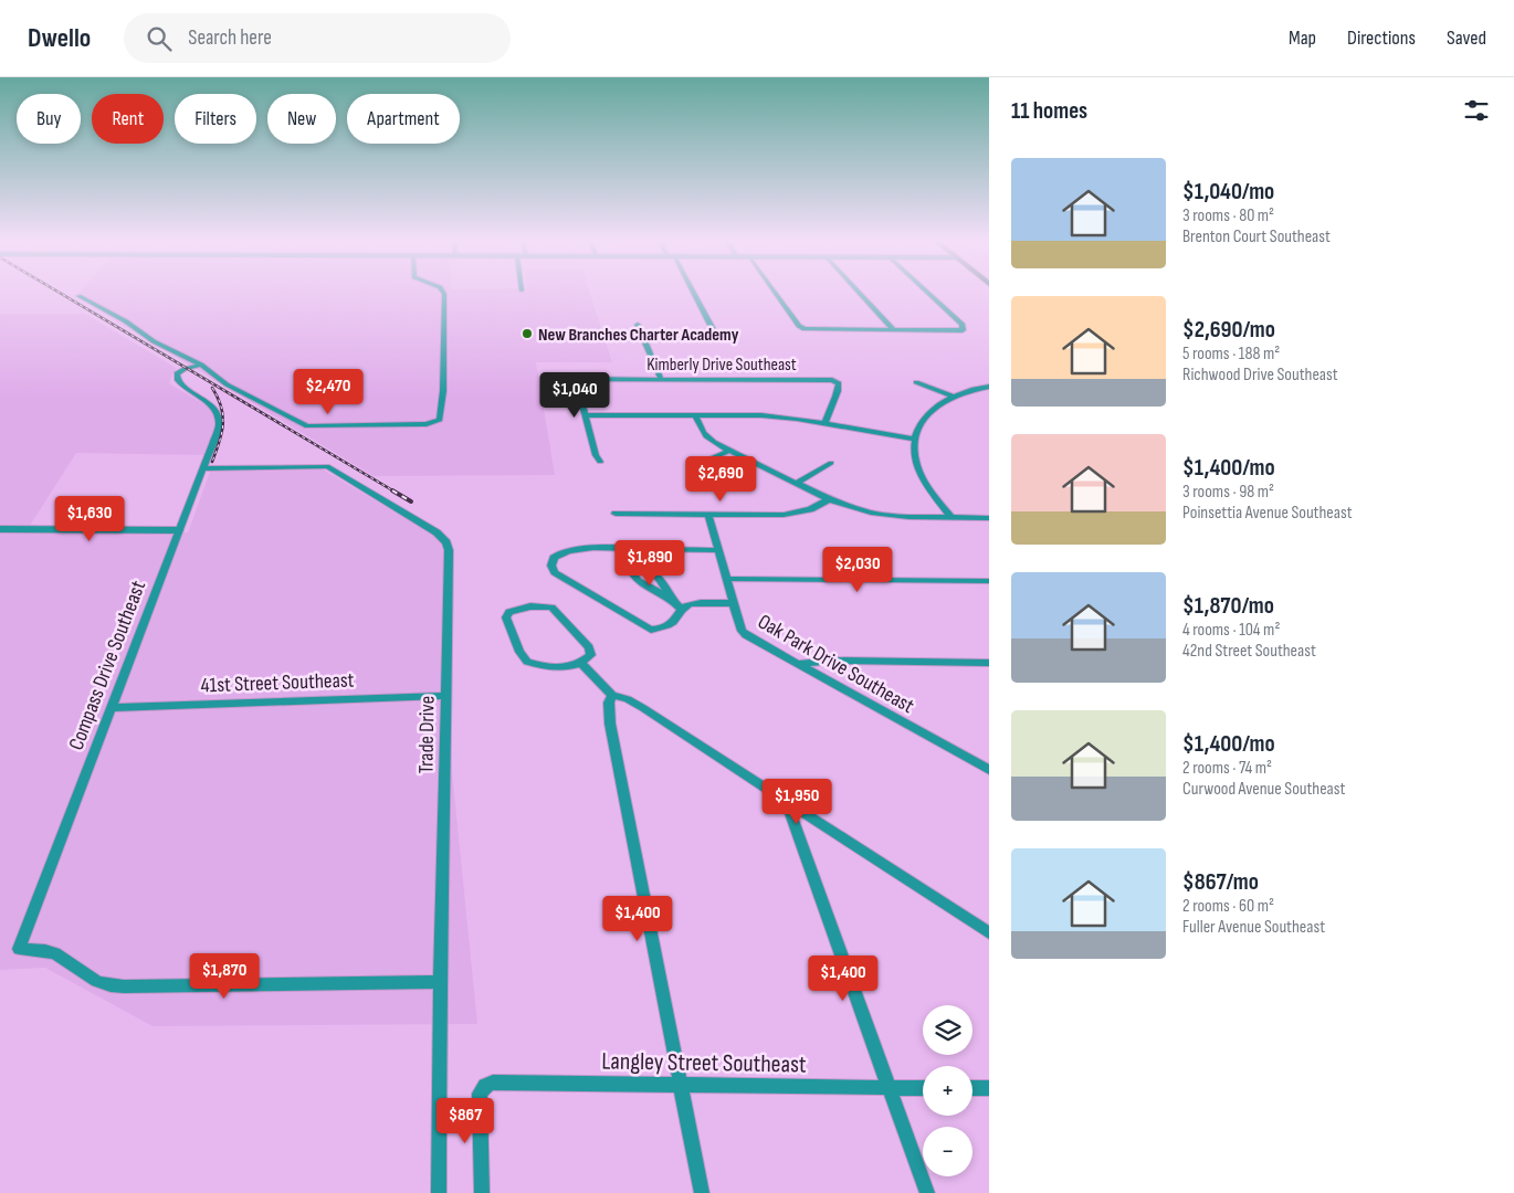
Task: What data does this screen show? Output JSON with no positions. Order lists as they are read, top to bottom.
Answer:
{
  "streets": {
    "street": [
      "Kimberly Drive Southeast",
      "Oak Park Drive Southeast",
      "Compass Drive Southeast",
      "41st Street Southeast",
      "Trade Drive",
      "Langley Street Southeast"
    ]
  },
  "crossings": [
    ["Compass Drive Southeast", "41st Street Southeast"],
    ["Compass Drive Southeast", "Trade Drive"],
    ["41st Street Southeast", "Trade Drive"]
  ],
  "places": ["New Branches Charter Academy"],
  "page": {
    "header": "Dwello",
    "search": "Search here",
    "nav": ["Map", "Directions", "Saved"],
    "heading": "11 homes",
    "chip": [
      "Buy",
      "Rent",
      "Filters",
      "New",
      "Apartment"
    ],
    "list": [
      {
        "name": "$1,040/mo",
        "note": "3 rooms · 80 m² · Brenton Court Southeast"
      },
      {
        "name": "$2,690/mo",
        "note": "5 rooms · 188 m² · Richwood Drive Southeast"
      },
      {
        "name": "$1,400/mo",
        "note": "3 rooms · 98 m² · Poinsettia Avenue Southeast"
      },
      {
        "name": "$1,870/mo",
        "note": "4 rooms · 104 m² · 42nd Street Southeast"
      },
      {
        "name": "$1,400/mo",
        "note": "2 rooms · 74 m² · Curwood Avenue Southeast"
      },
      {
        "name": "$867/mo",
        "note": "2 rooms · 60 m² · Fuller Avenue Southeast"
      }
    ],
    "price": [
      "$2,470",
      "$1,040",
      "$2,690",
      "$1,630",
      "$1,890",
      "$2,030",
      "$1,950",
      "$1,400",
      "$1,870",
      "$1,400",
      "$867"
    ],
    "map_buttons": ["+", "−"]
  }
}
